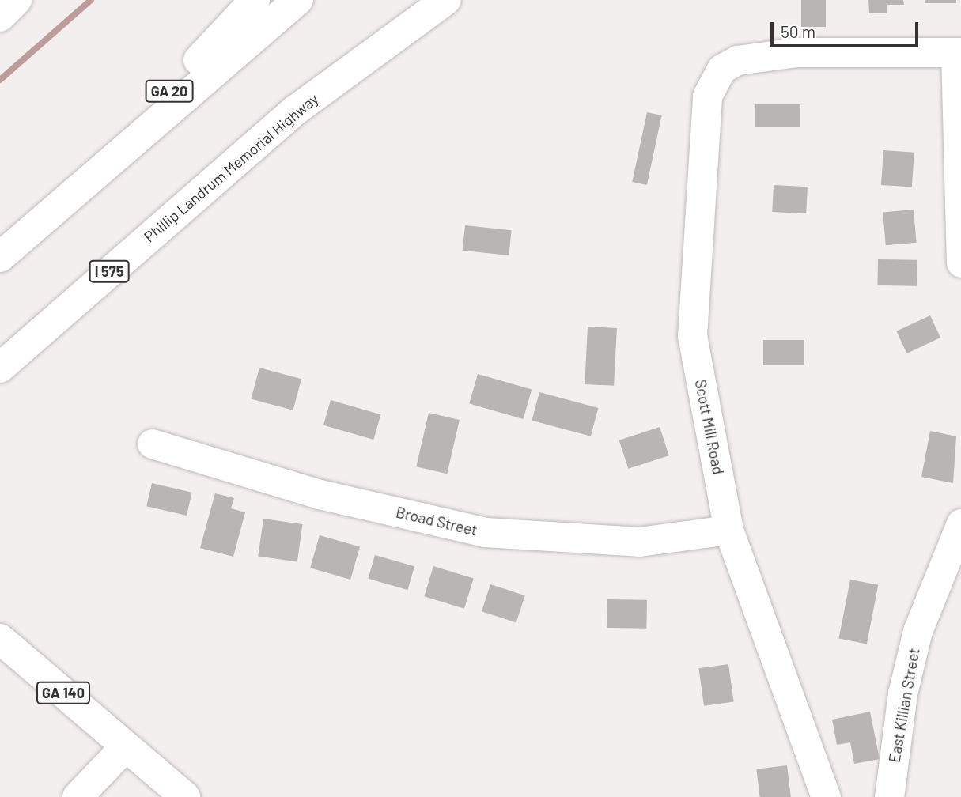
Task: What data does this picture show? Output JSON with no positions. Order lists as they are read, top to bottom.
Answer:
{
  "streets": {
    "main road": [
      "GA 20",
      "Phillip Landrum Memorial Highway",
      "I 575",
      "GA 140"
    ],
    "street": ["Scott Mill Road", "Broad Street", "East Killian Street"]
  },
  "crossings": [
    ["Scott Mill Road", "Broad Street"]
  ],
  "scale_bar": "50 m"
}
